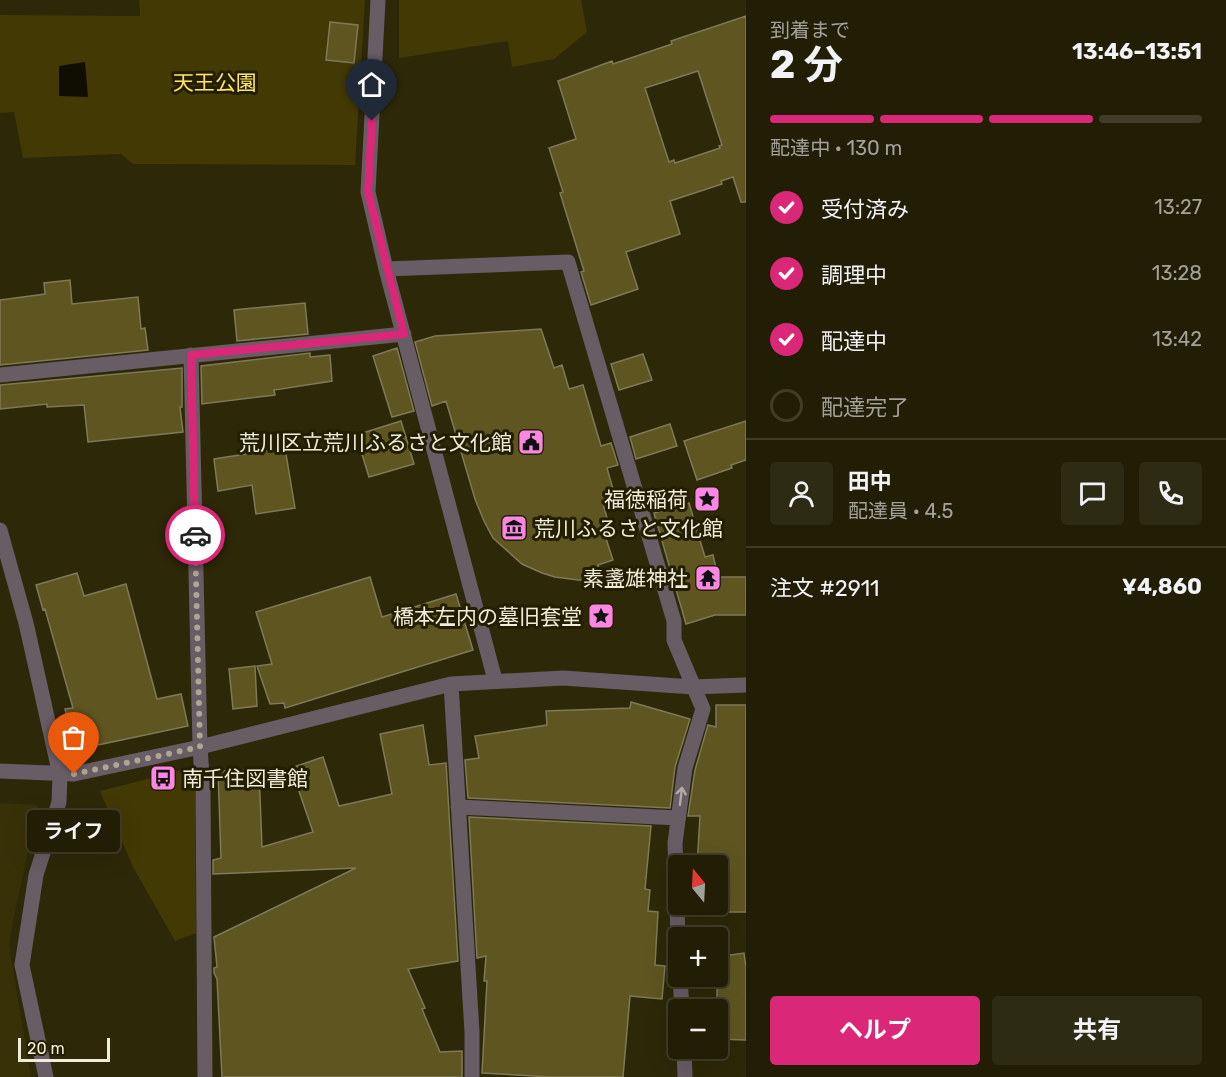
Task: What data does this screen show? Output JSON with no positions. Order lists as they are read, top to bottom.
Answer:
{
  "parks": ["天王公園"],
  "places": {
    "public building": ["荒川区立荒川ふるさと文化館"],
    "place": ["福徳稲荷", "橋本左内の墓旧套堂"],
    "museum": ["荒川ふるさと文化館"],
    "temple": ["素盞雄神社"],
    "other": ["ライフ"],
    "bus stop": ["南千住図書館"]
  },
  "scale_bar": "20 m",
  "north": "top",
  "page": {
    "heading": ["2 分", "到着まで", "13:46–13:51"],
    "panel": [
      "田中",
      "配達員 · 4.5",
      "注文 #2911",
      "¥4,860"
    ],
    "bar": "配達中 · 130 m",
    "list": [
      ["受付済み", "13:27"],
      ["調理中", "13:28"],
      ["配達中", "13:42"],
      "配達完了"
    ],
    "bubble": "ライフ",
    "map_buttons": ["+", "−"],
    "buttons": ["ヘルプ", "共有"],
    "scale": "20 m"
  }
}
